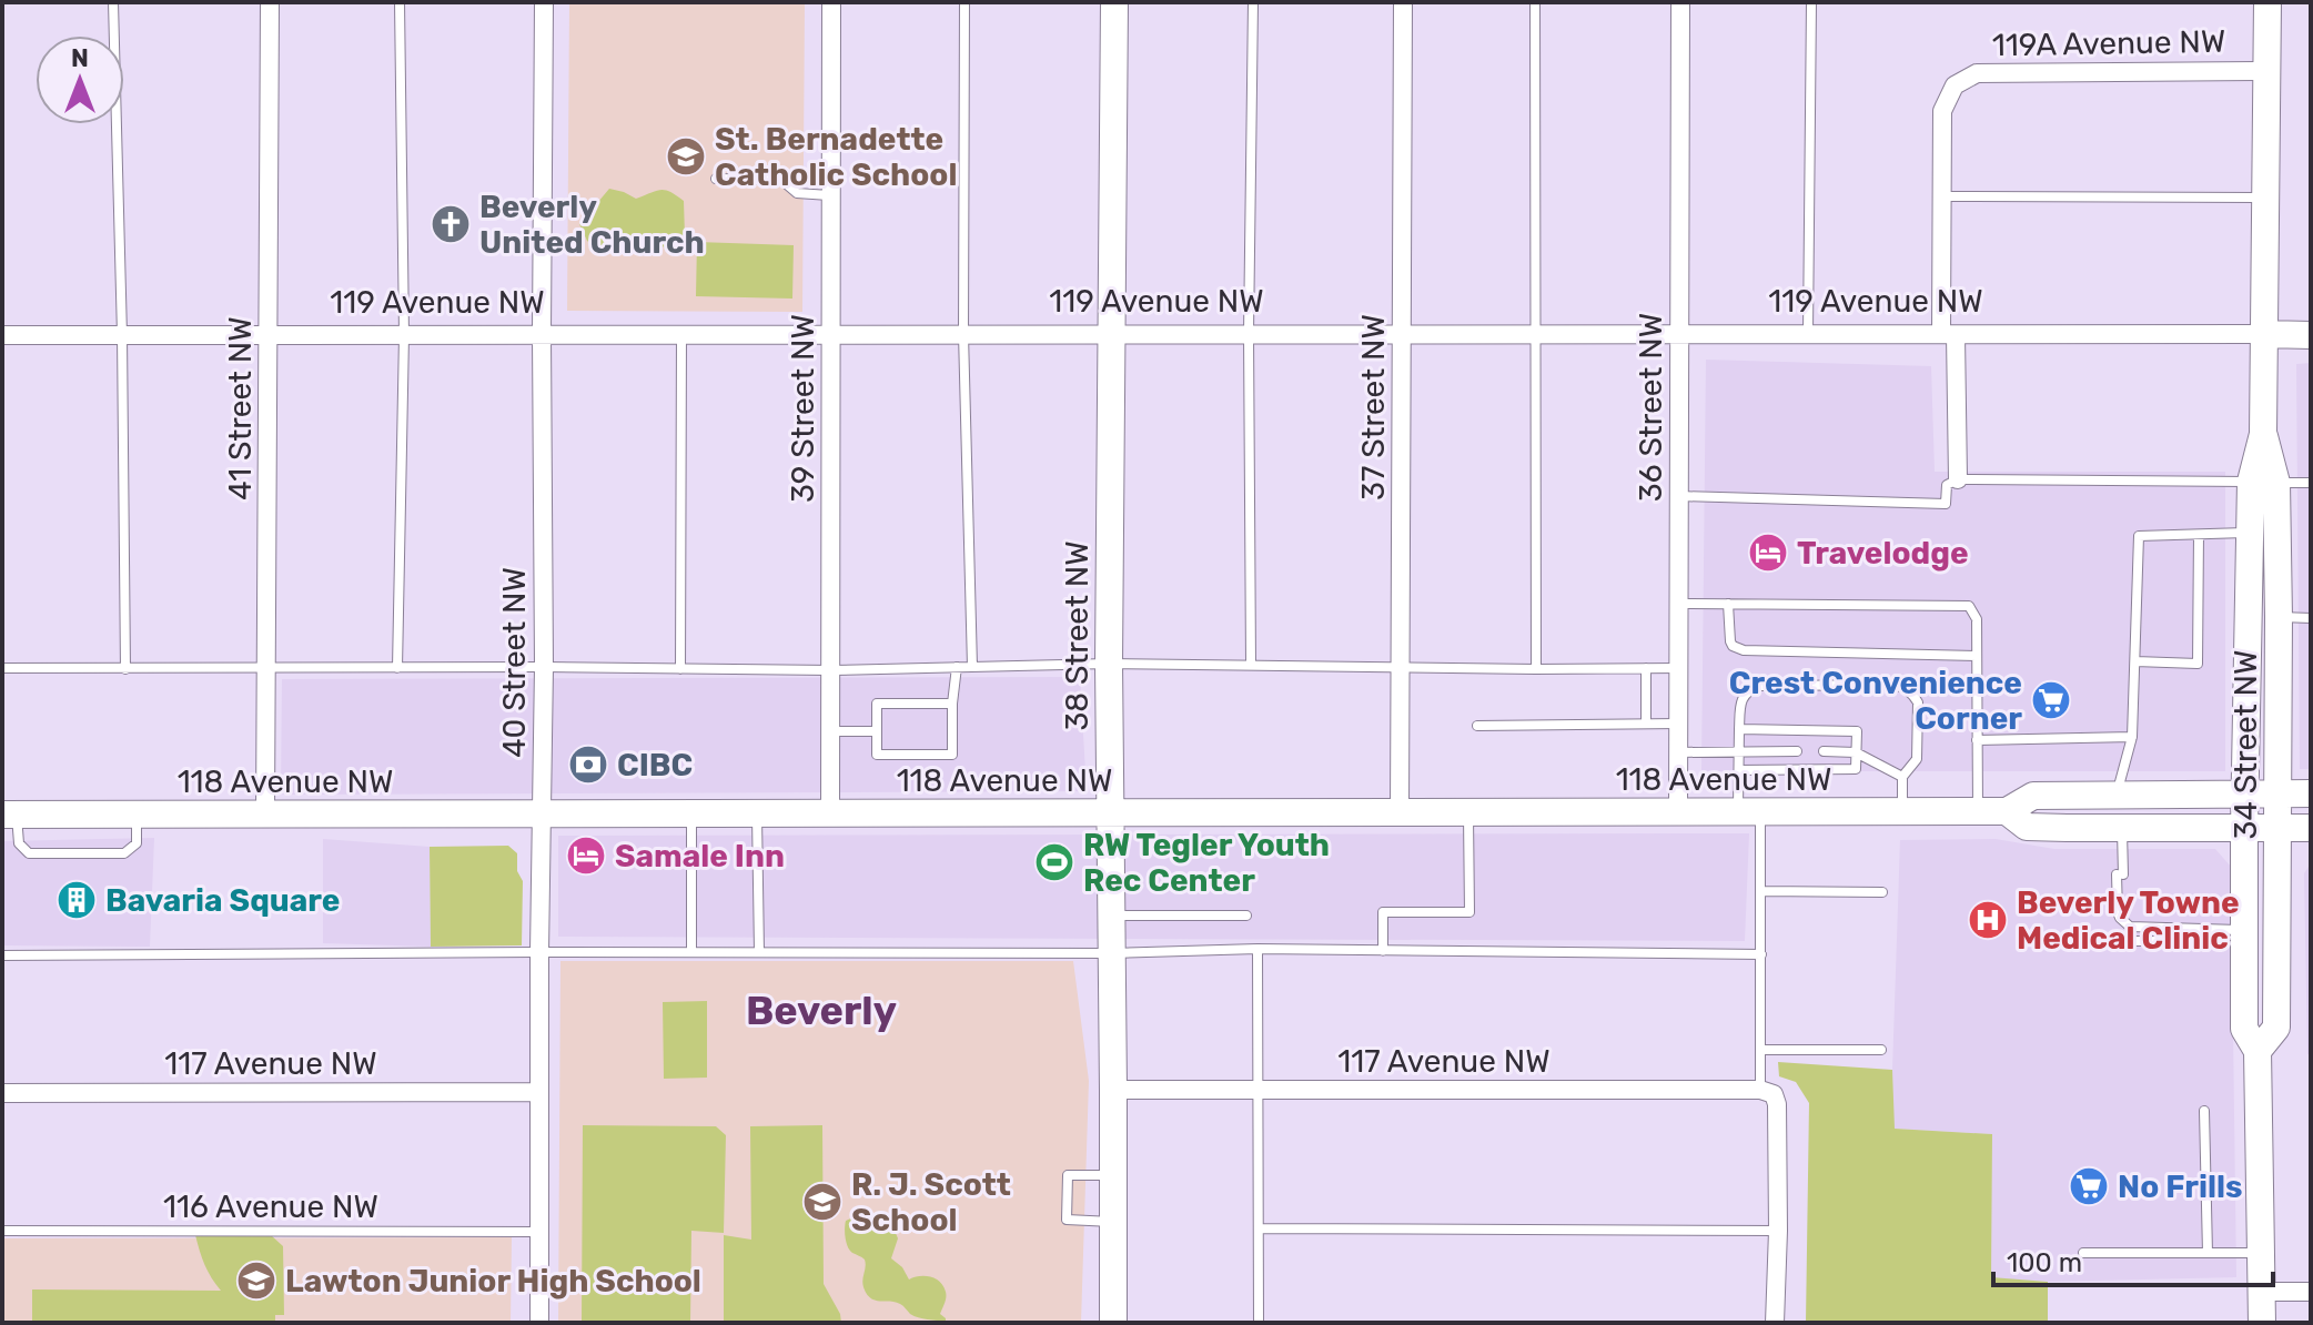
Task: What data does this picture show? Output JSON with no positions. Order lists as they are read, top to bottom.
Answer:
{
  "streets": {
    "street": [
      "119A Avenue NW",
      "119 Avenue NW",
      "37 Street NW",
      "36 Street NW",
      "41 Street NW",
      "39 Street NW",
      "38 Street NW",
      "40 Street NW",
      "34 Street NW",
      "118 Avenue NW",
      "117 Avenue NW"
    ],
    "lane": ["116 Avenue NW"]
  },
  "crossings": [
    ["119A Avenue NW", "34 Street NW"],
    ["119 Avenue NW", "37 Street NW"],
    ["119 Avenue NW", "36 Street NW"],
    ["119 Avenue NW", "41 Street NW"],
    ["119 Avenue NW", "39 Street NW"],
    ["119 Avenue NW", "38 Street NW"],
    ["119 Avenue NW", "40 Street NW"],
    ["119 Avenue NW", "34 Street NW"],
    ["37 Street NW", "118 Avenue NW"],
    ["36 Street NW", "118 Avenue NW"],
    ["41 Street NW", "118 Avenue NW"],
    ["39 Street NW", "118 Avenue NW"],
    ["38 Street NW", "118 Avenue NW"],
    ["38 Street NW", "117 Avenue NW"],
    ["40 Street NW", "118 Avenue NW"],
    ["40 Street NW", "117 Avenue NW"],
    ["40 Street NW", "116 Avenue NW"],
    ["34 Street NW", "118 Avenue NW"]
  ],
  "districts": ["Beverly"],
  "places": {
    "school or university": ["St. Bernadette Catholic School", "R. J. Scott School", "Lawton Junior High School"],
    "church": ["Beverly United Church"],
    "hotel": ["Travelodge", "Samale Inn"],
    "supermarket": ["Crest Convenience Corner", "No Frills"],
    "bank": ["CIBC"],
    "sports": ["RW Tegler Youth Rec Center"],
    "building": ["Bavaria Square"],
    "hospital": ["Beverly Towne Medical Clinic"]
  },
  "scale_bar": "100 m",
  "north": "top"
}
